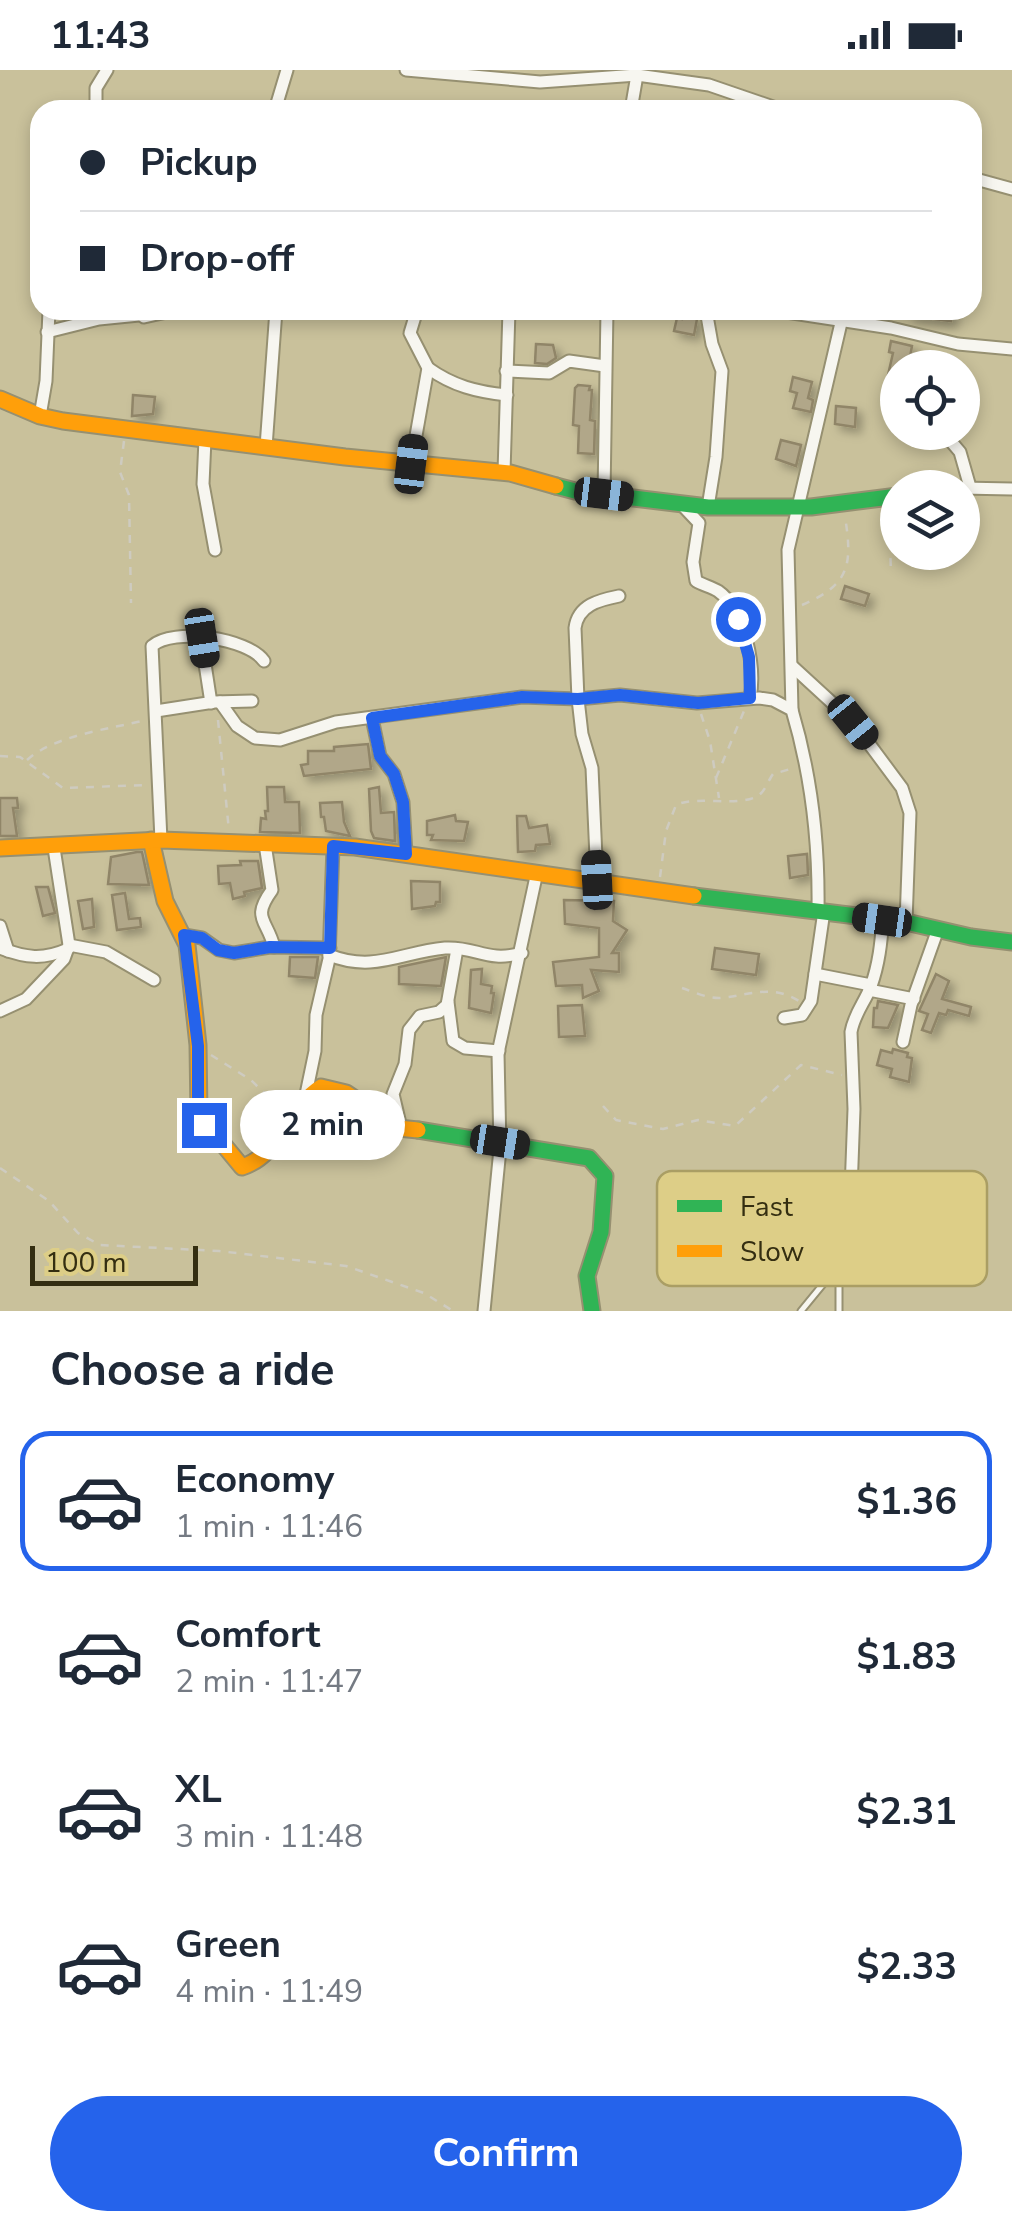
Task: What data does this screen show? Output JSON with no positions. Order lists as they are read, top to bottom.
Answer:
{
  "legend": ["Fast", "Slow"],
  "scale_bar": "100 m",
  "page": {
    "status": "11:43",
    "banner": ["Pickup", "Drop-off"],
    "bubble": "2 min",
    "scale": "100 m",
    "heading": "Choose a ride",
    "list": [
      {
        "name": "Economy",
        "note": "1 min · 11:46",
        "value": "$1.36"
      },
      {
        "name": "Comfort",
        "note": "2 min · 11:47",
        "value": "$1.83"
      },
      {
        "name": "XL",
        "note": "3 min · 11:48",
        "value": "$2.31"
      },
      {
        "name": "Green",
        "note": "4 min · 11:49",
        "value": "$2.33"
      }
    ],
    "buttons": "Confirm"
  }
}
